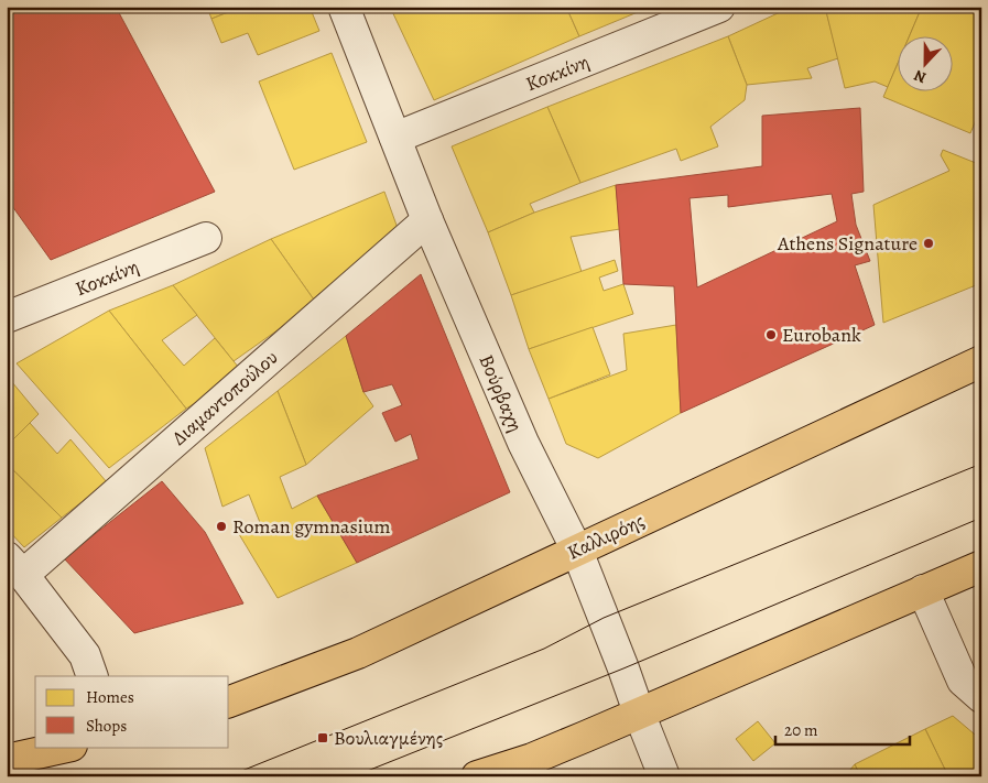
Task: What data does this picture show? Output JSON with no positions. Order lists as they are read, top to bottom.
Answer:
{
  "streets": {
    "main road": ["Καλλιρόης"],
    "street": ["Κοκκίνη", "Βούρβαχη", "Διαμαντοπούλου"]
  },
  "crossings": [
    ["Κοκκίνη", "Βούρβαχη"],
    ["Βούρβαχη", "Διαμαντοπούλου"],
    ["Βούρβαχη", "Καλλιρόης"]
  ],
  "places": {
    "other": ["Athens Signature", "Eurobank", "Roman gymnasium"],
    "transit": ["Βουλιαγμένης"]
  },
  "legend": ["Homes", "Shops"],
  "scale_bar": "20 m",
  "north": "bottom"
}
